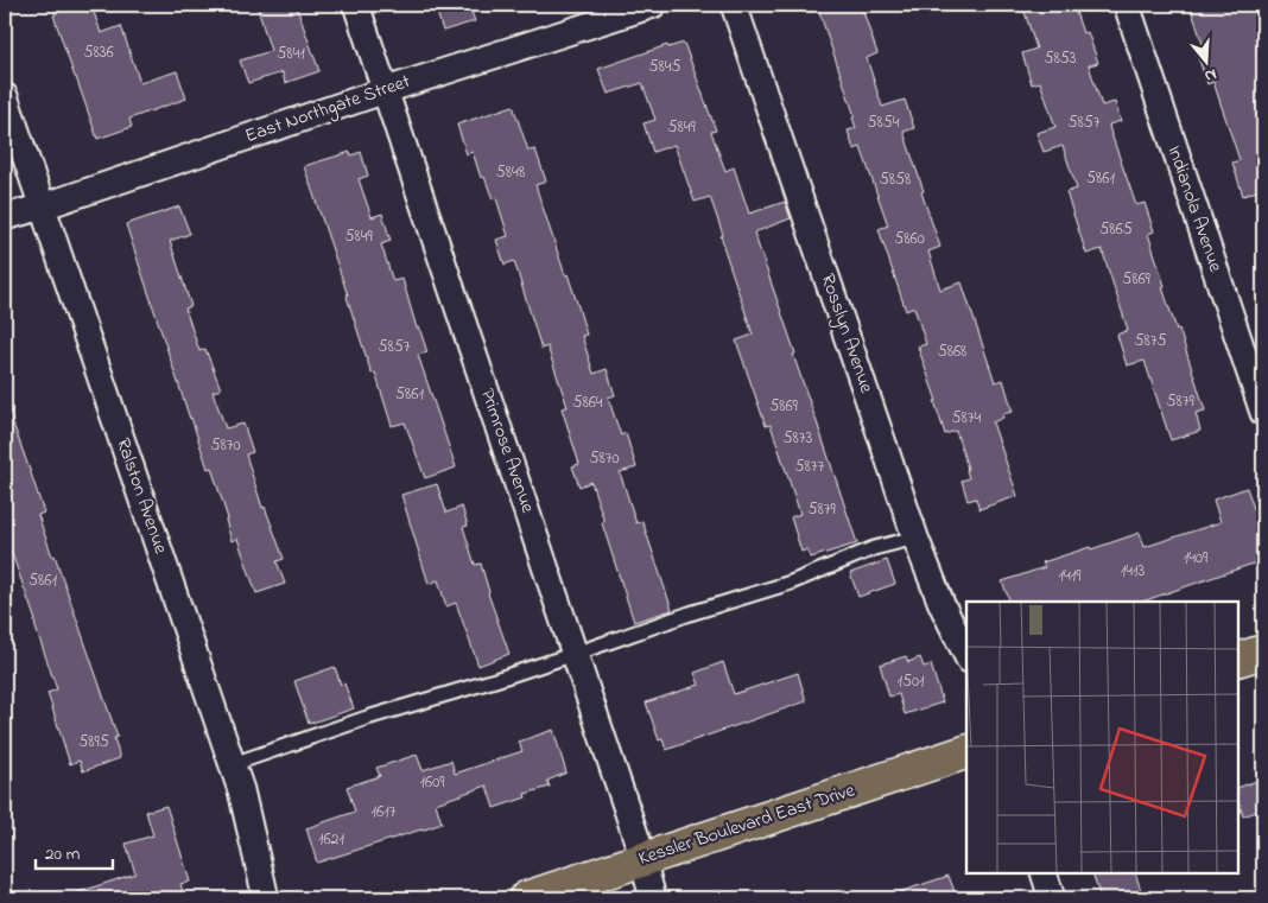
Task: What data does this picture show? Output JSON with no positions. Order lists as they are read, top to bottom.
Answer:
{
  "streets": {
    "main road": ["Kessler Boulevard East Drive"],
    "street": [
      "East Northgate Street",
      "Indianola Avenue",
      "Rosslyn Avenue",
      "Primrose Avenue",
      "Ralston Avenue"
    ]
  },
  "crossings": [
    ["East Northgate Street", "Primrose Avenue"],
    ["East Northgate Street", "Ralston Avenue"],
    ["Primrose Avenue", "Kessler Boulevard East Drive"]
  ],
  "house_numbers": [
    "5836",
    "5841",
    "5853",
    "5845",
    "5854",
    "5857",
    "5849",
    "5848",
    "5861",
    "5858",
    "5865",
    "5849",
    "5860",
    "5869",
    "5875",
    "5857",
    "5868",
    "5861",
    "5879",
    "5864",
    "5869",
    "5874",
    "5873",
    "5870",
    "5870",
    "5877",
    "5879",
    "1409",
    "1413",
    "1419",
    "5861",
    "1501",
    "5895",
    "1609",
    "1617",
    "1621"
  ],
  "scale_bar": "20 m",
  "north": "bottom"
}
